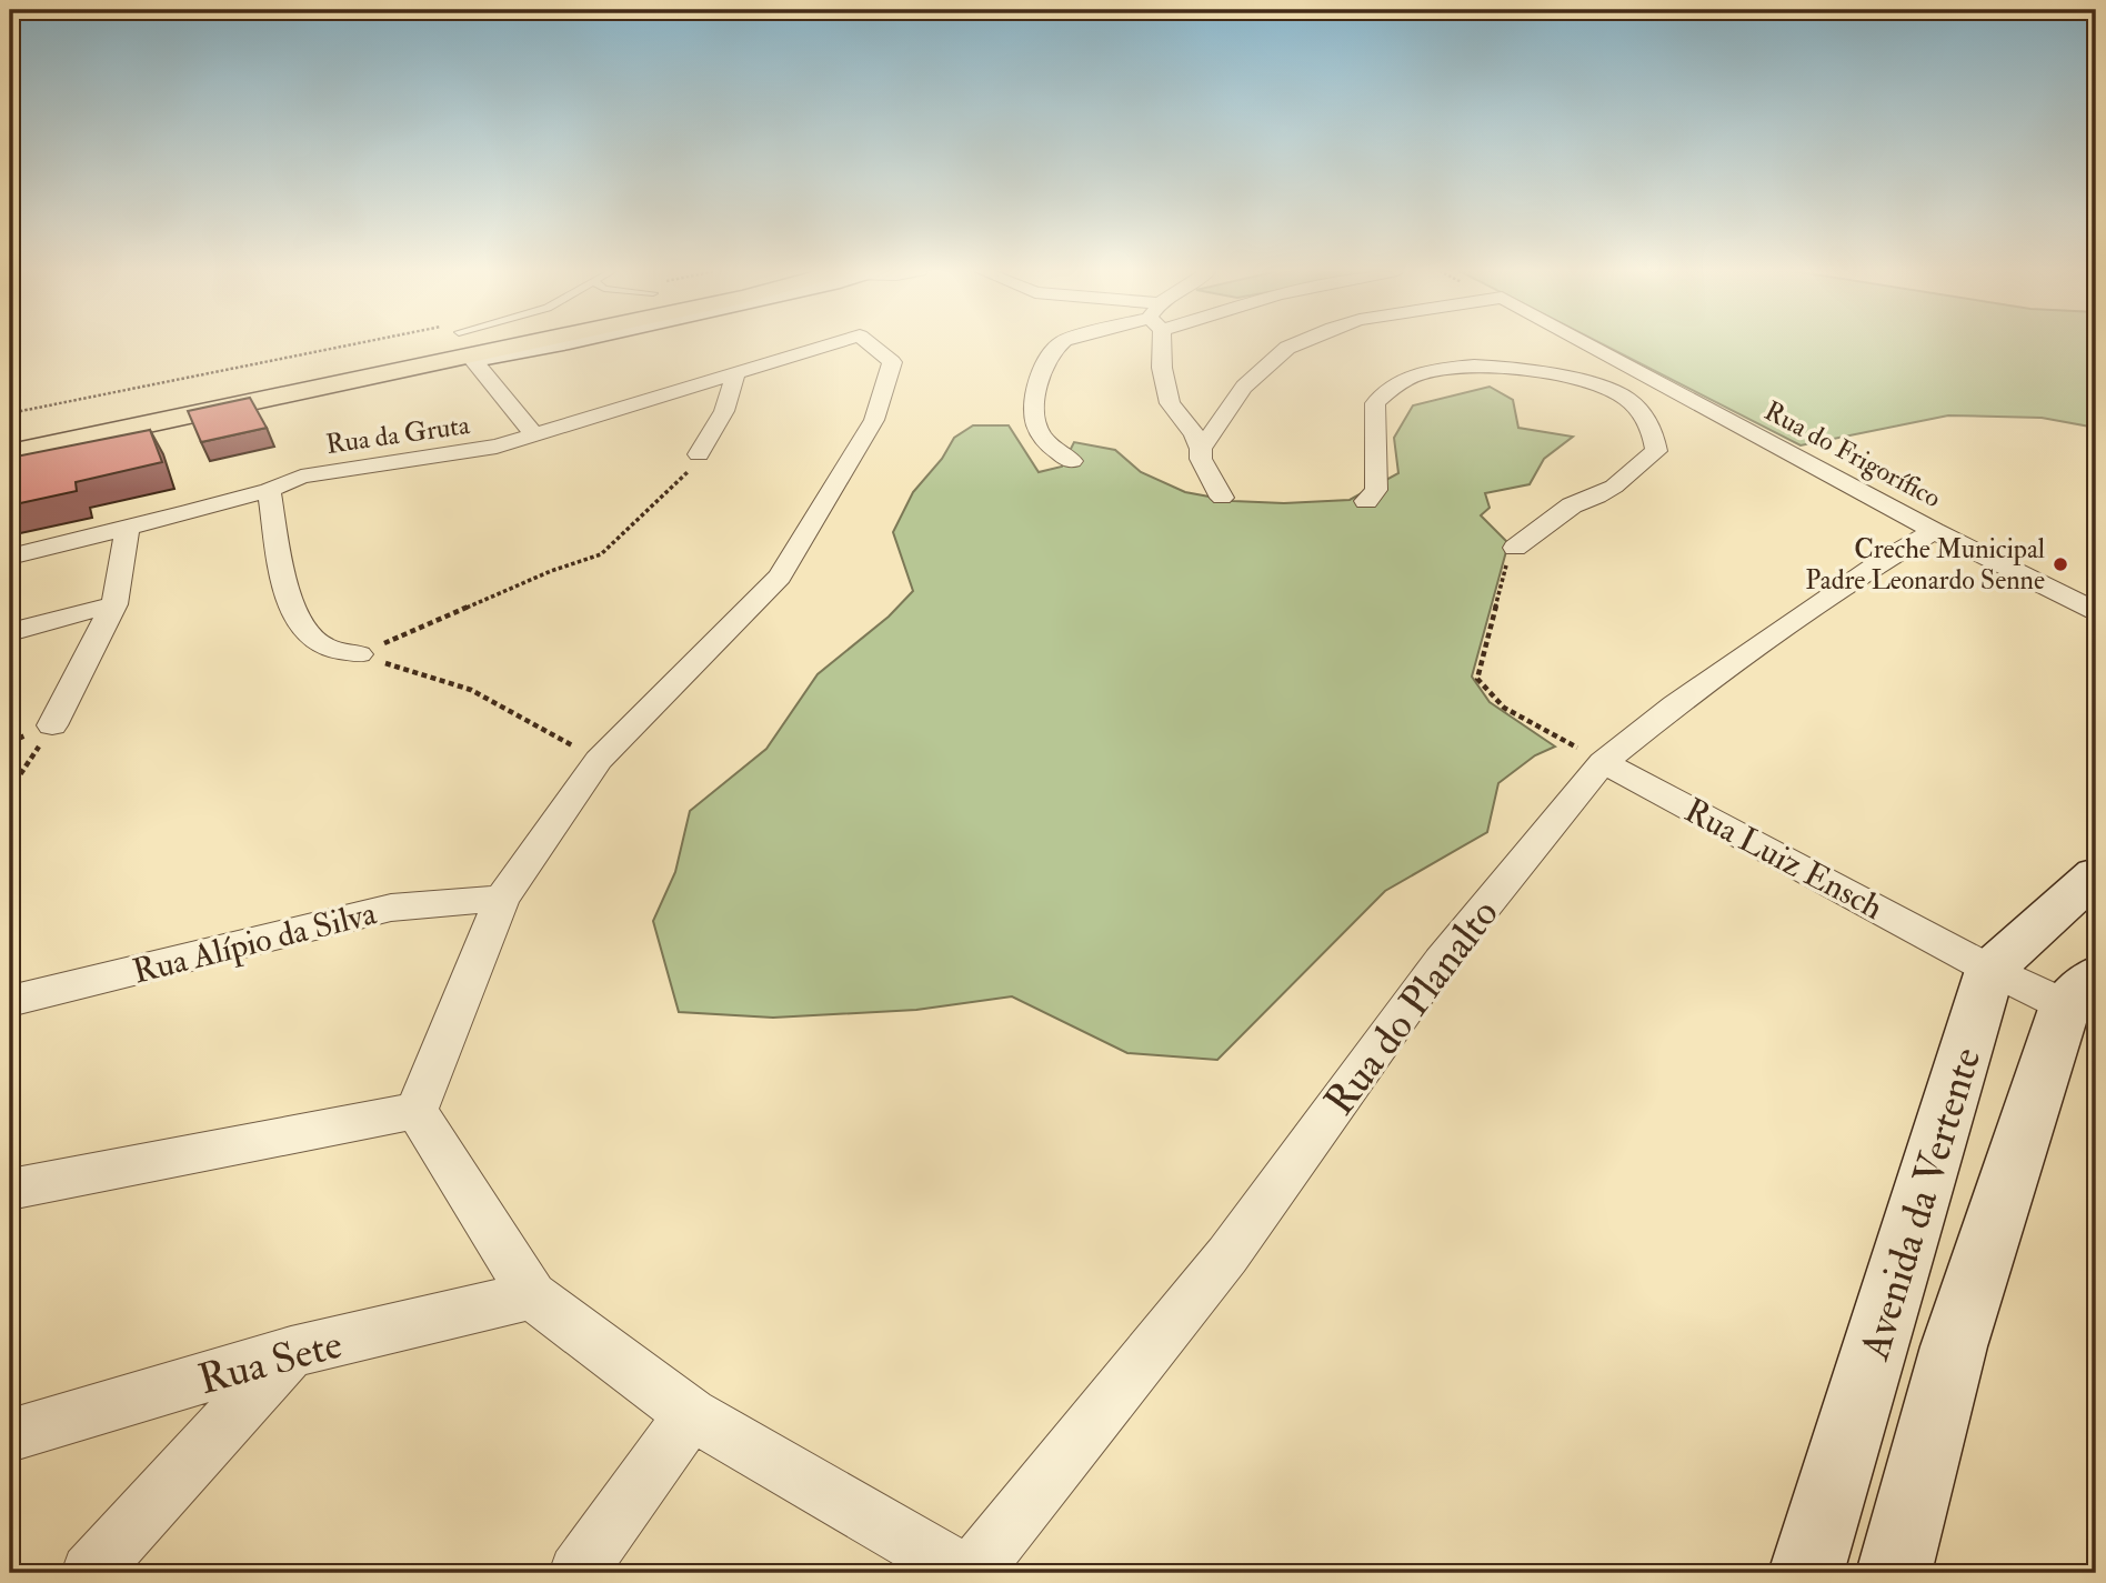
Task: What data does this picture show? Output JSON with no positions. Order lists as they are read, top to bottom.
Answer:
{
  "streets": {
    "street": [
      "Rua da Gruta",
      "Rua do Frigorífico",
      "Rua Luiz Ensch",
      "Rua Alípio da Silva",
      "Rua do Planalto",
      "Avenida da Vertente",
      "Rua Sete"
    ]
  },
  "crossings": [
    ["Rua do Frigorífico", "Rua do Planalto"],
    ["Rua Luiz Ensch", "Rua do Planalto"],
    ["Rua Luiz Ensch", "Avenida da Vertente"]
  ],
  "places": ["Creche Municipal Padre Leonardo Senne"]
}
